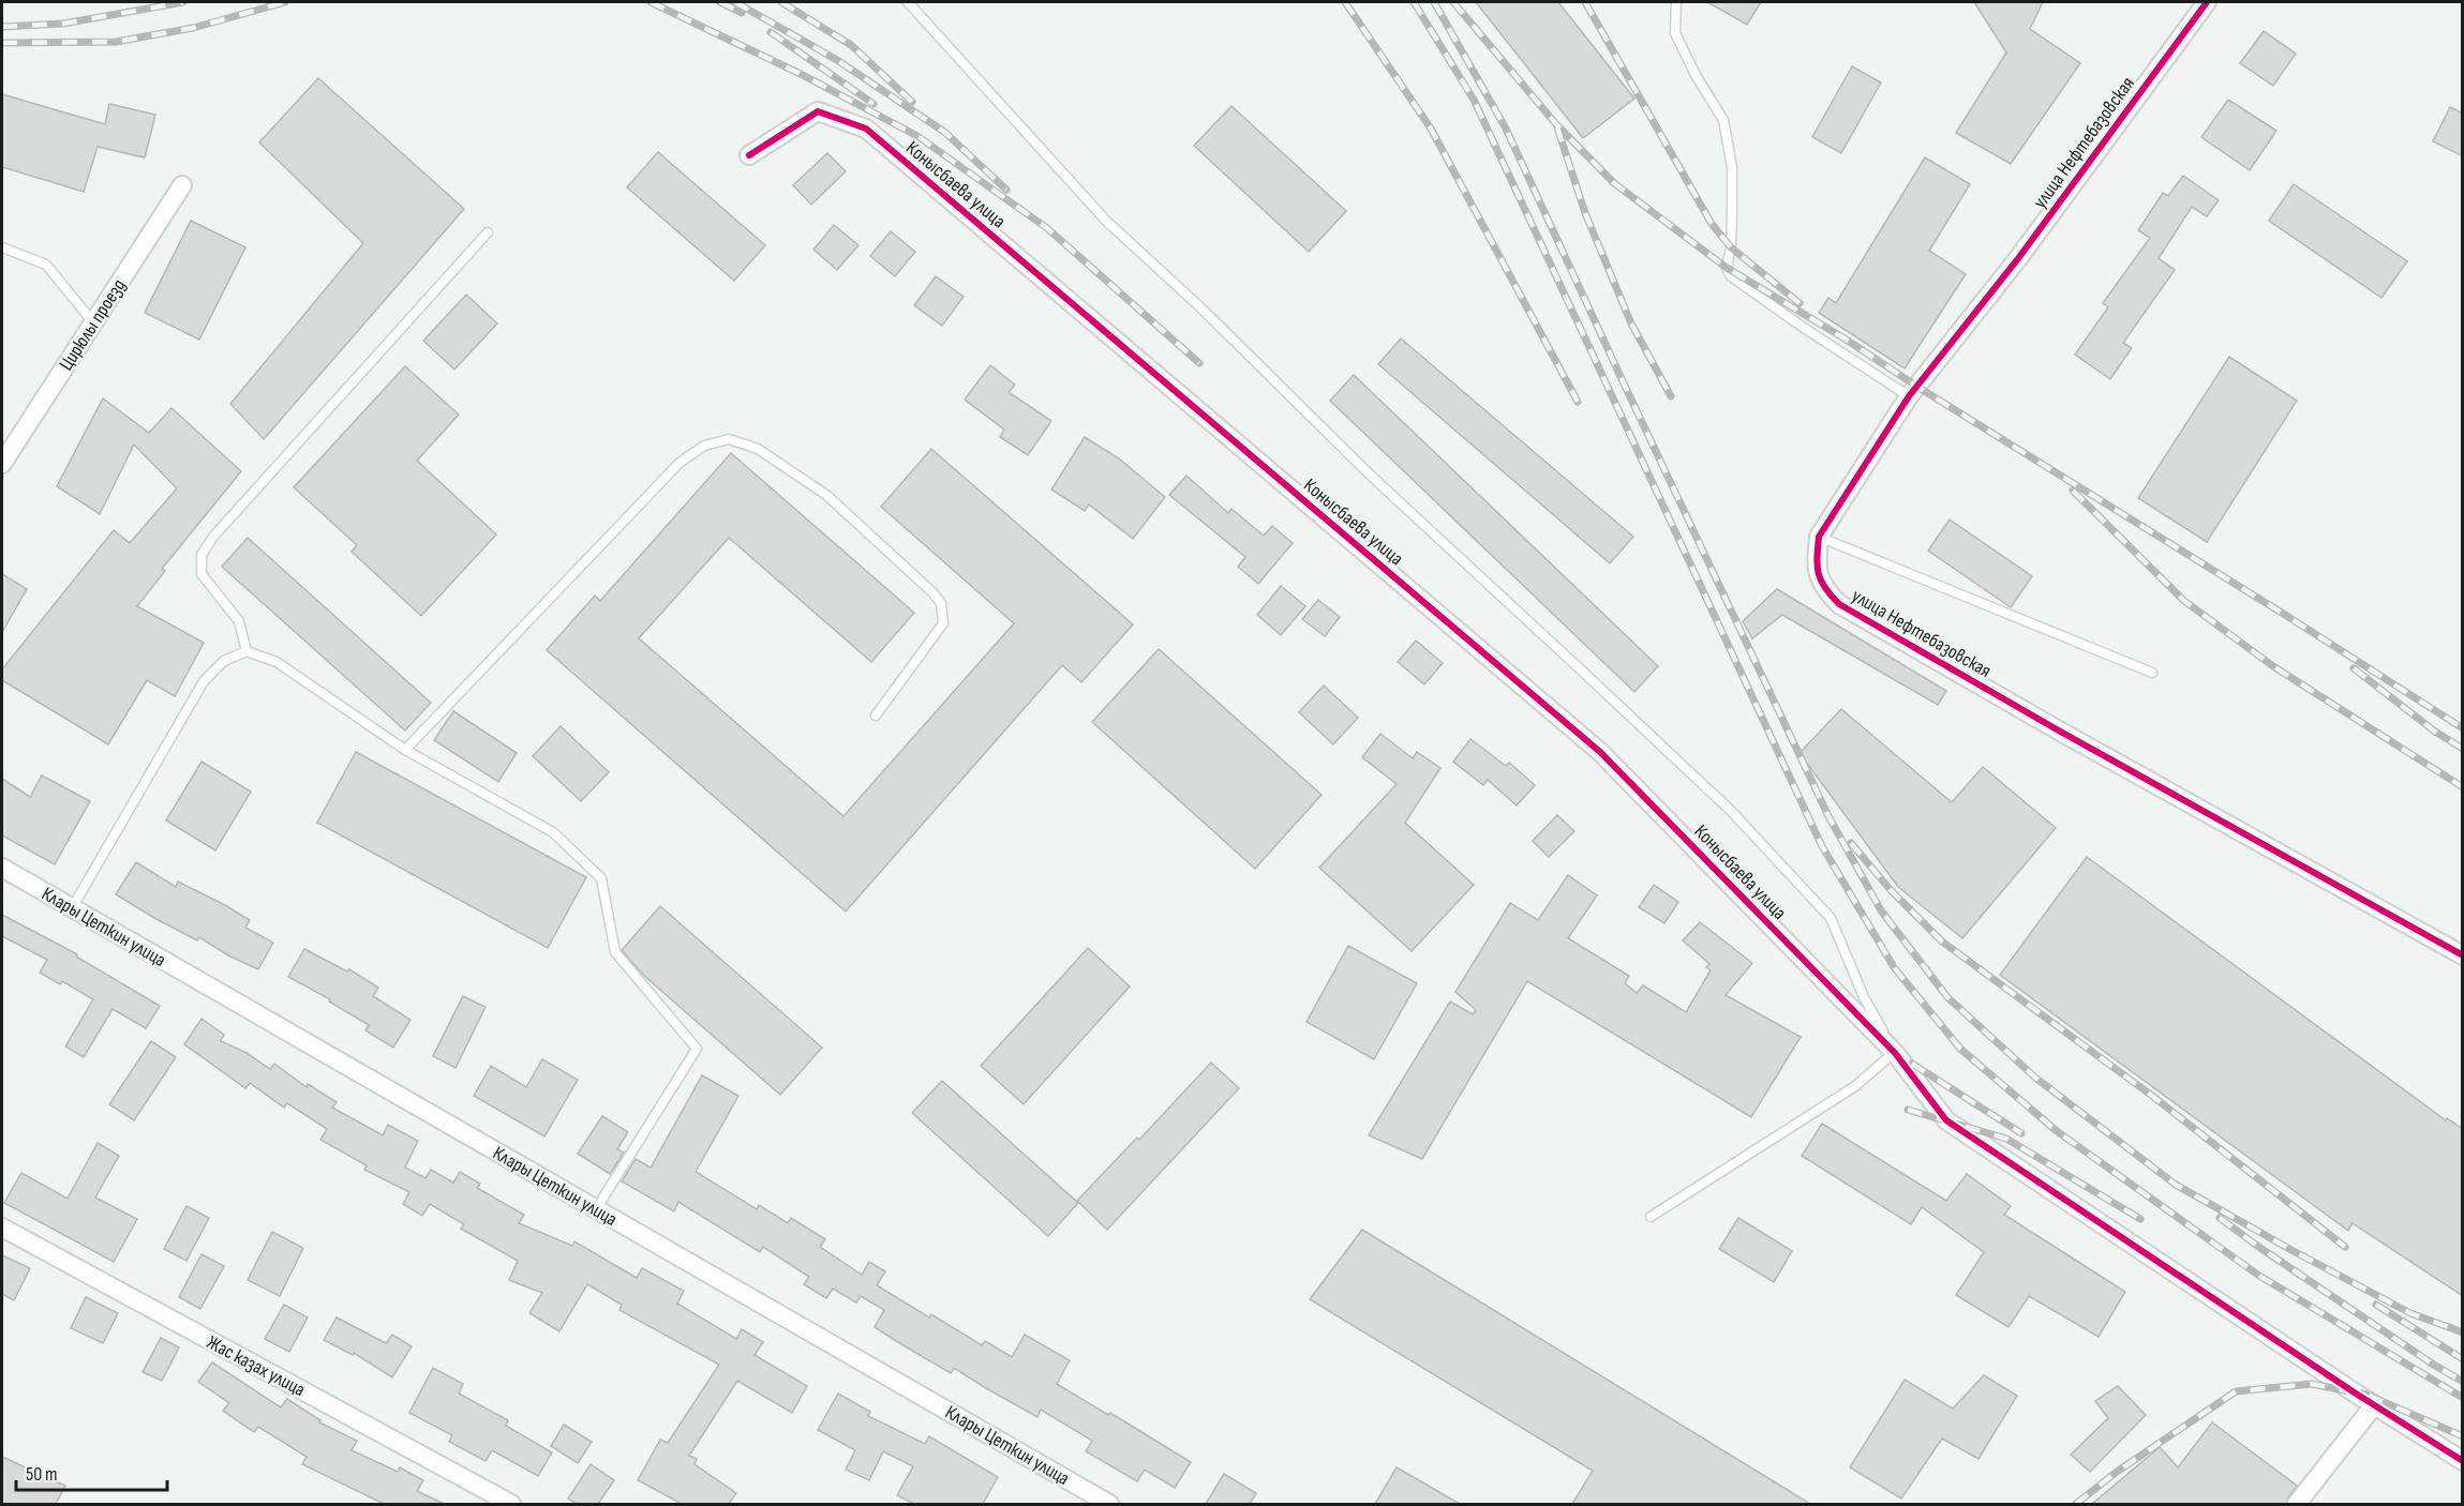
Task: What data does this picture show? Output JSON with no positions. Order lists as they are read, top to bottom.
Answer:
{
  "streets": {
    "street": [
      "улица Нефтебазовская",
      "Конысбаева улица",
      "Цирюлы проезд",
      "Клары Цеткин улица",
      "Жас казах улица"
    ]
  },
  "scale_bar": "50 m"
}
